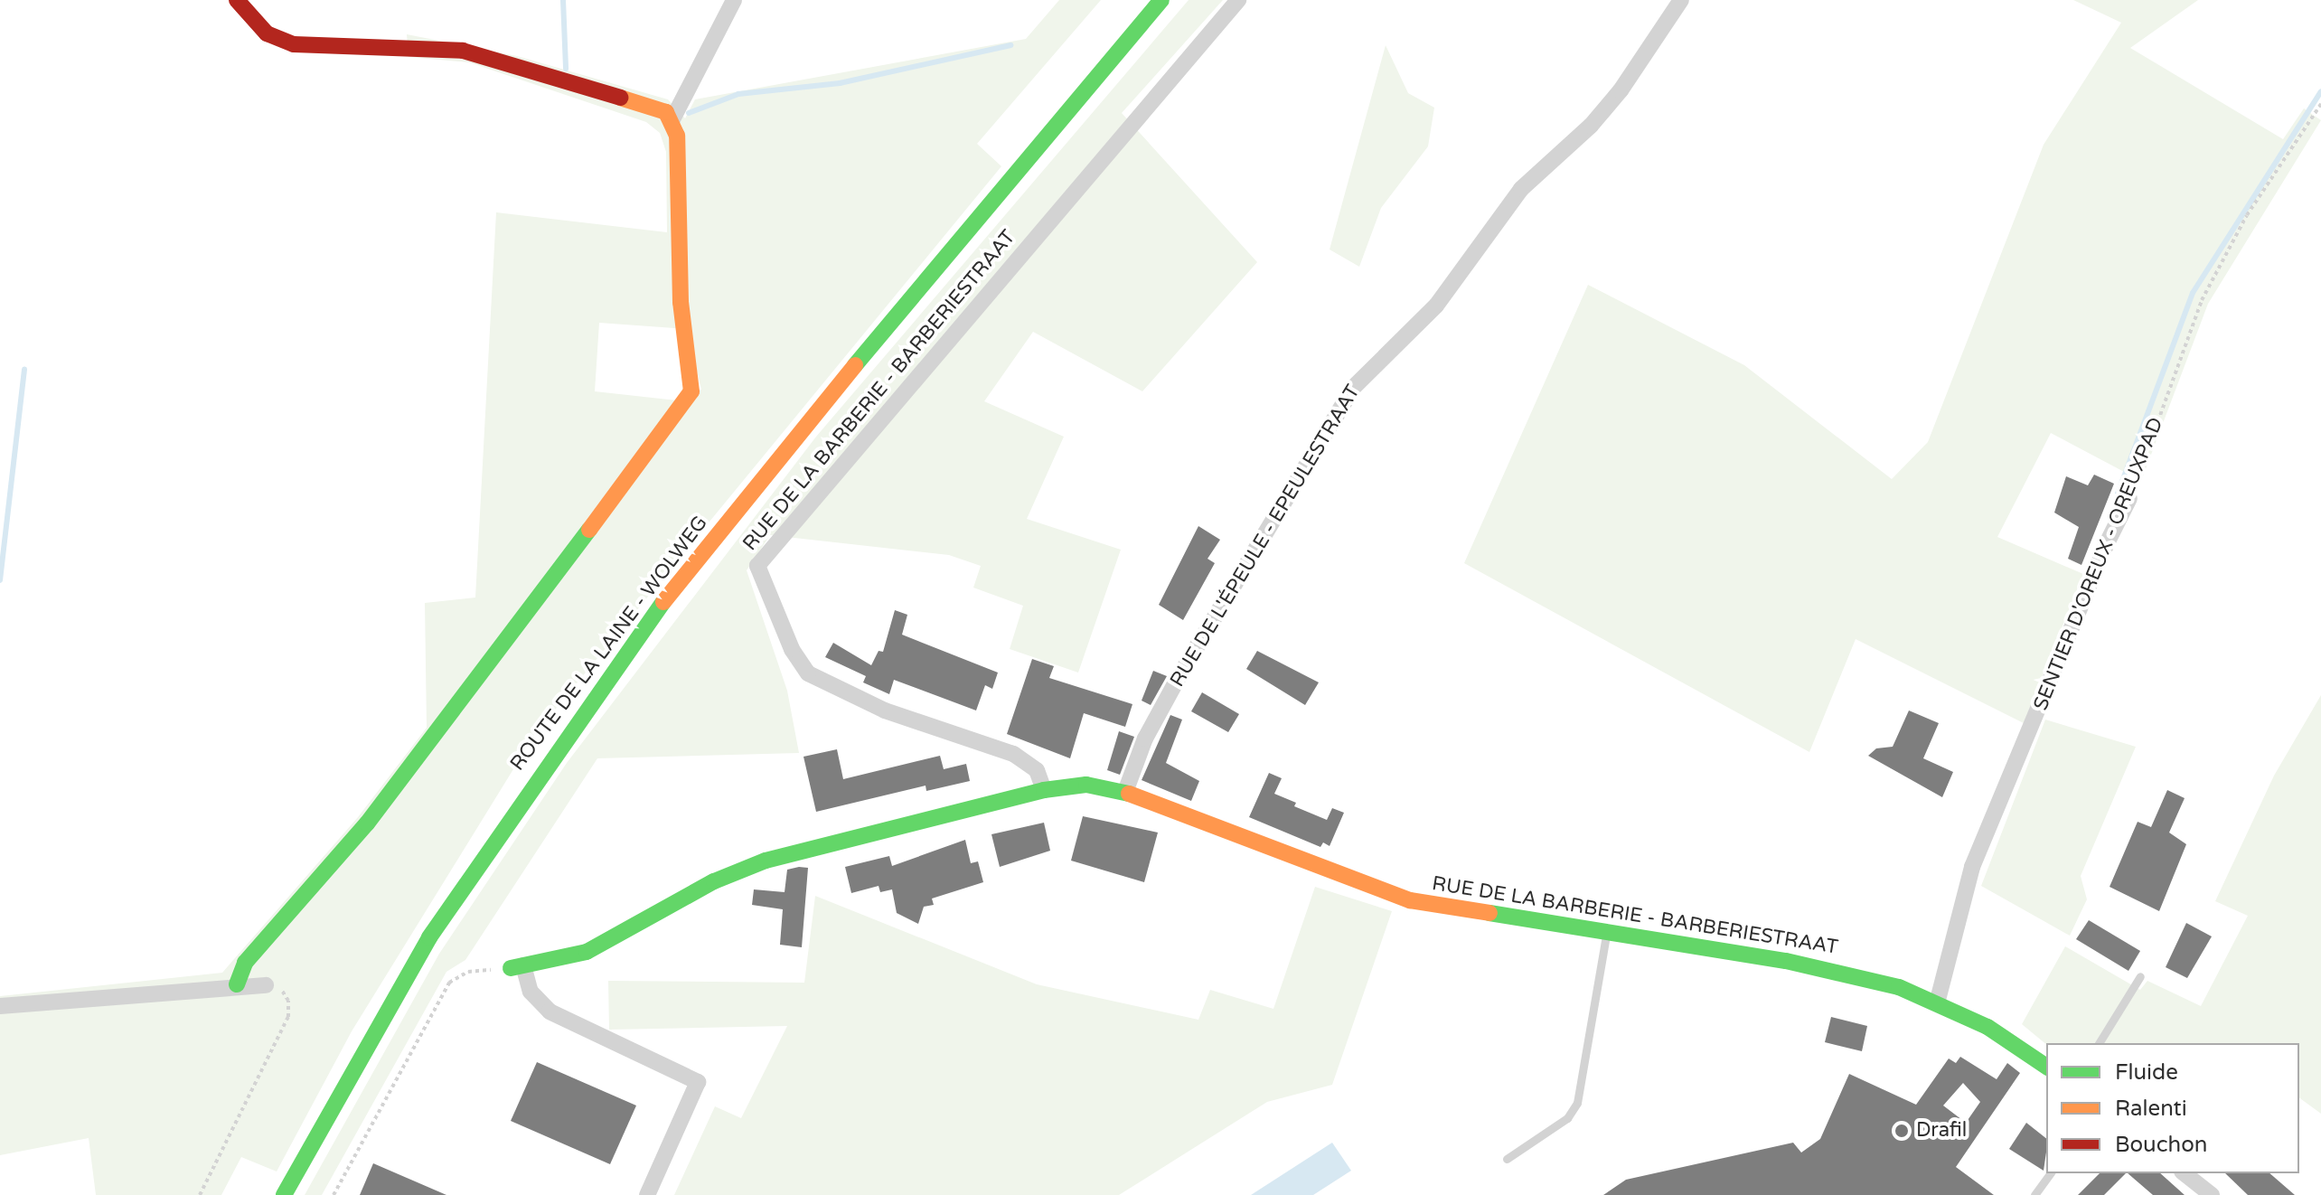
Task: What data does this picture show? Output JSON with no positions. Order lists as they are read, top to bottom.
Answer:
{
  "streets": {
    "main road": ["RUE DE LA BARBERIE - BARBERIESTRAAT", "ROUTE DE LA LAINE - WOLWEG"],
    "street": ["RUE DE L'ÉPEULE - EPEULESTRAAT", "SENTIER D'OREUX - OREUXPAD"]
  },
  "crossings": [
    ["RUE DE LA BARBERIE - BARBERIESTRAAT", "RUE DE L'ÉPEULE - EPEULESTRAAT"],
    ["RUE DE LA BARBERIE - BARBERIESTRAAT", "SENTIER D'OREUX - OREUXPAD"]
  ],
  "places": ["Drafil"],
  "legend": ["Fluide", "Ralenti", "Bouchon"]
}
